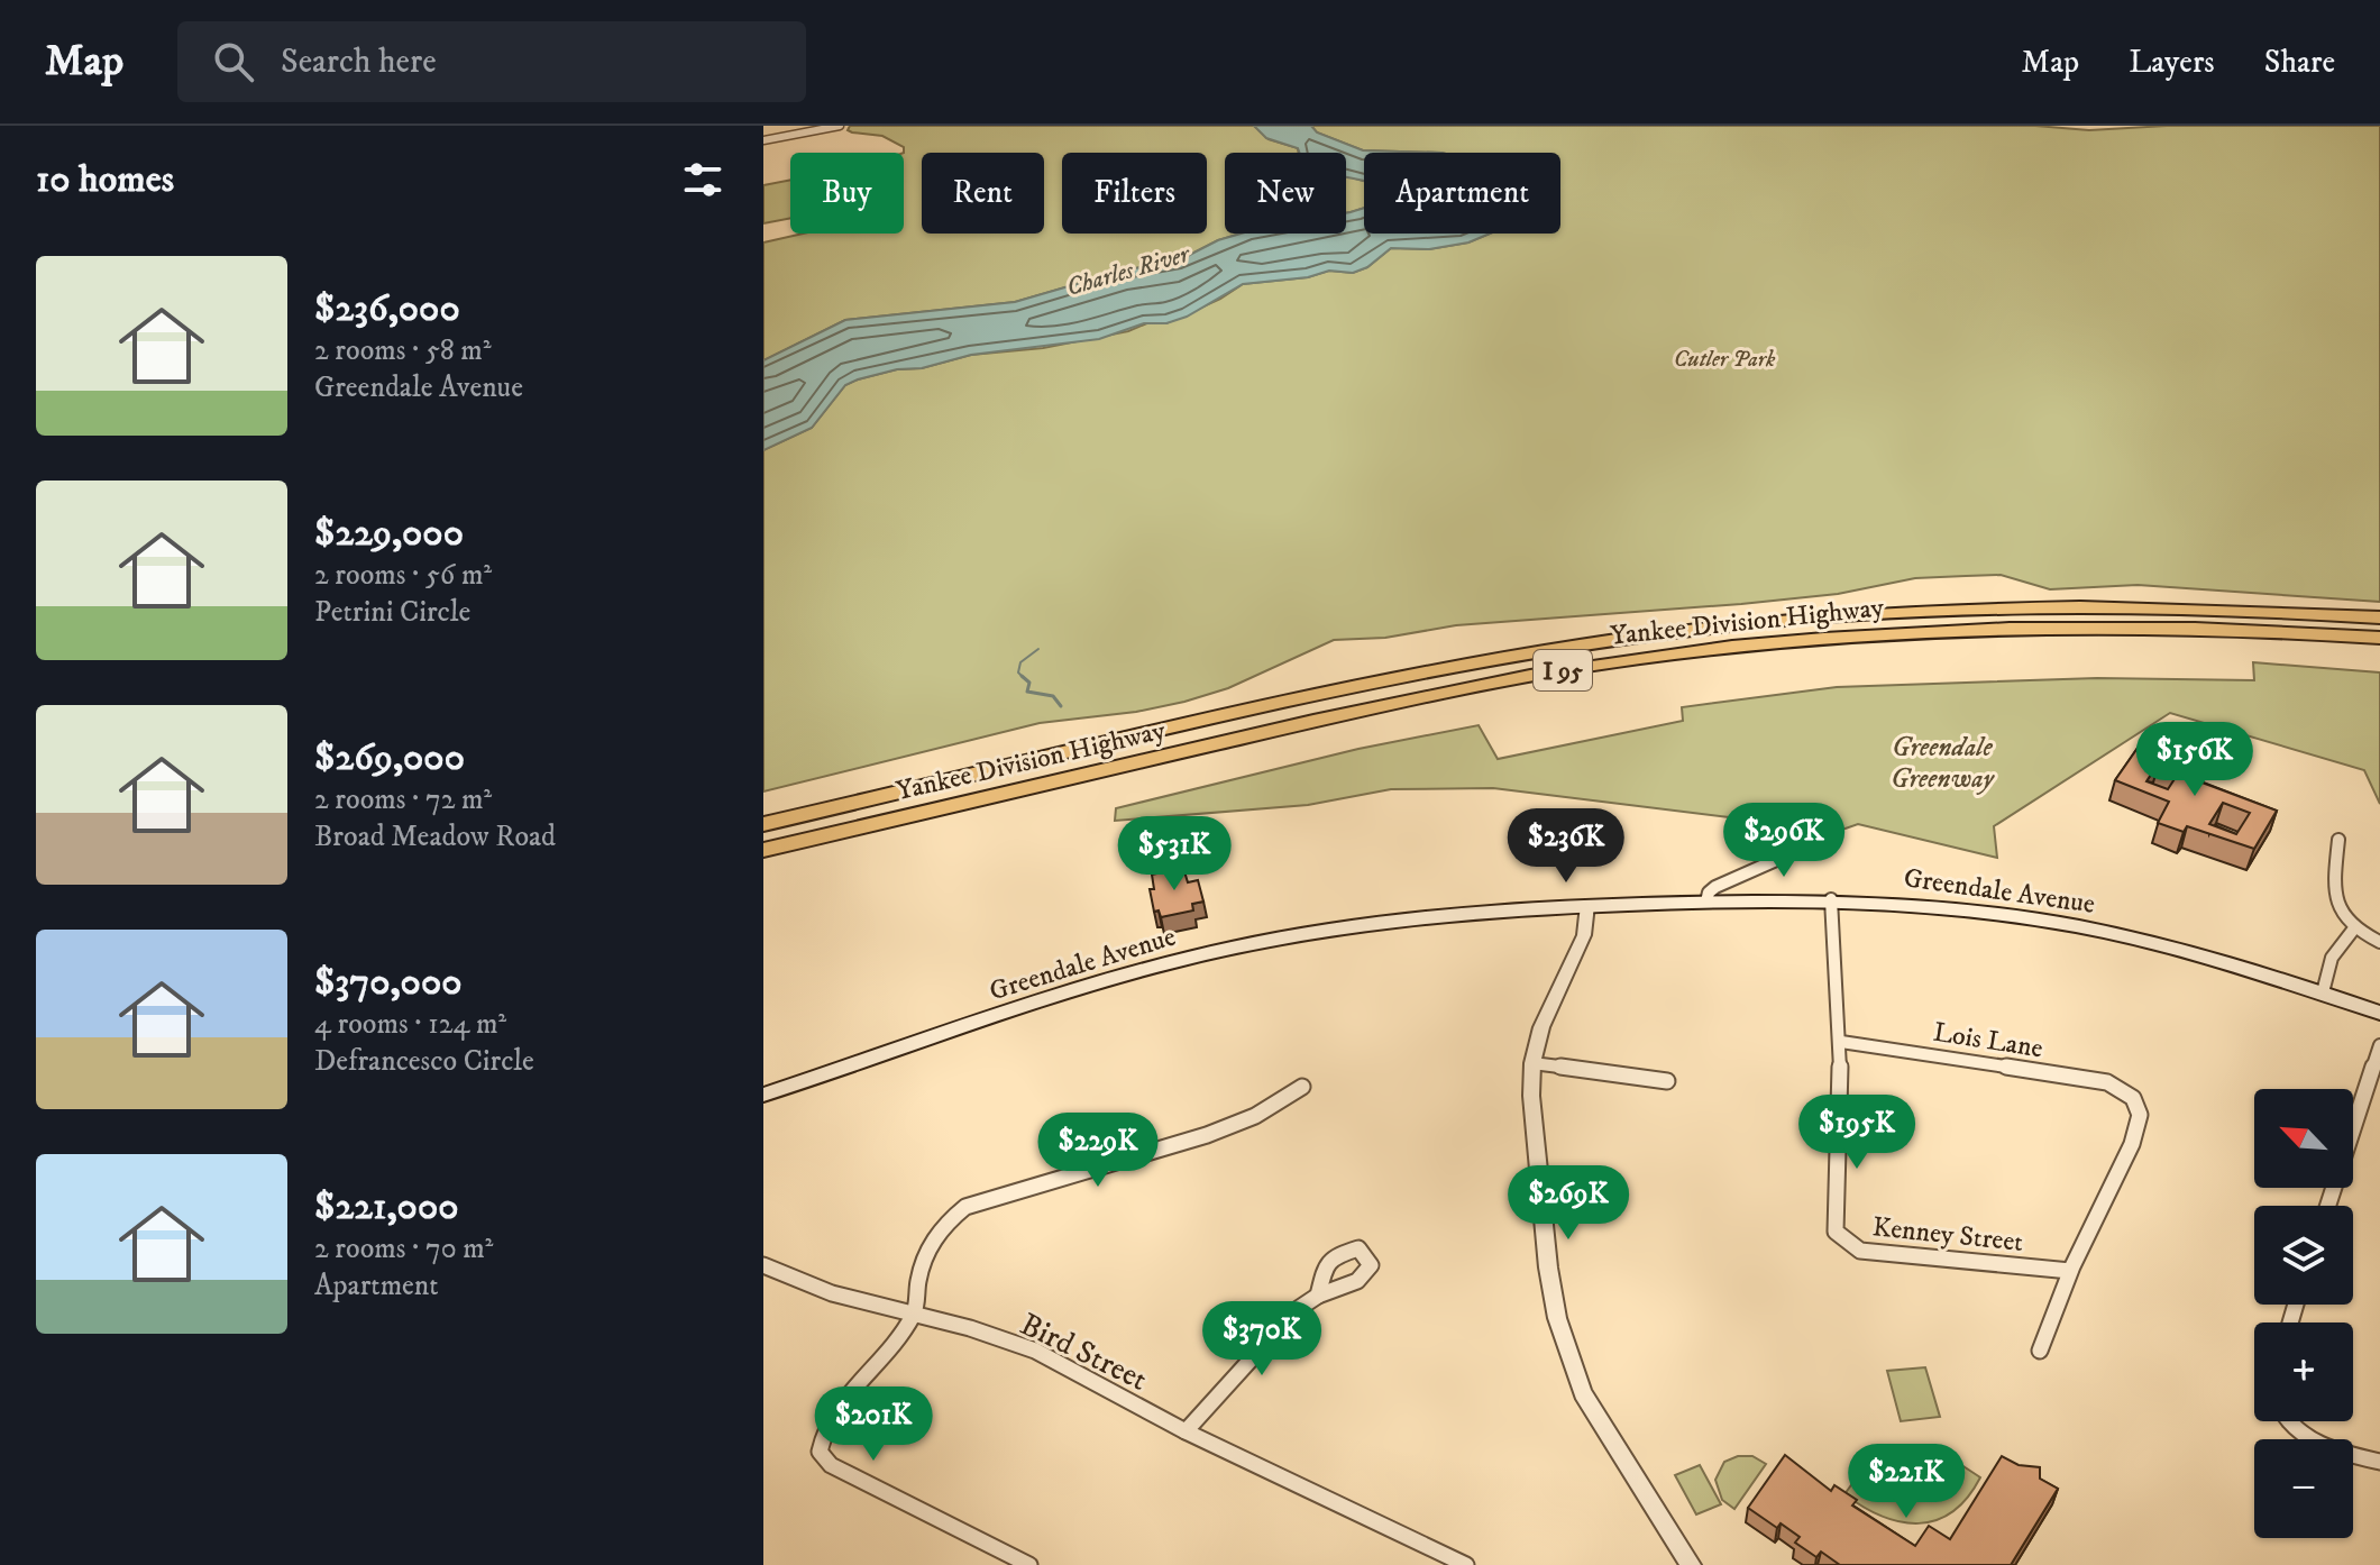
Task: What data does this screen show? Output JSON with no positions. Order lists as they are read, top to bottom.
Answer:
{
  "streets": {
    "highway": ["Yankee Division Highway", "I 95"],
    "main road": ["Greendale Avenue"],
    "street": ["Lois Lane", "Kenney Street", "Bird Street"]
  },
  "crossings": [
    ["Greendale Avenue", "Kenney Street"],
    ["Lois Lane", "Kenney Street"]
  ],
  "water": ["Charles River"],
  "parks": ["Cutler Park", "Greendale Greenway"],
  "north": "top left",
  "page": {
    "header": "Map",
    "search": "Search here",
    "nav": ["Map", "Layers", "Share"],
    "heading": "10 homes",
    "chip": [
      "Buy",
      "Rent",
      "Filters",
      "New",
      "Apartment"
    ],
    "list": [
      {
        "name": "$236,000",
        "note": "2 rooms · 58 m² · Greendale Avenue"
      },
      {
        "name": "$229,000",
        "note": "2 rooms · 56 m² · Petrini Circle"
      },
      {
        "name": "$269,000",
        "note": "2 rooms · 72 m² · Broad Meadow Road"
      },
      {
        "name": "$370,000",
        "note": "4 rooms · 124 m² · Defrancesco Circle"
      },
      {
        "name": "$221,000",
        "note": "2 rooms · 70 m² · Apartment"
      }
    ],
    "price": [
      "$156K",
      "$296K",
      "$236K",
      "$531K",
      "$195K",
      "$229K",
      "$269K",
      "$370K",
      "$201K",
      "$221K"
    ],
    "map_buttons": ["+", "−"]
  }
}
